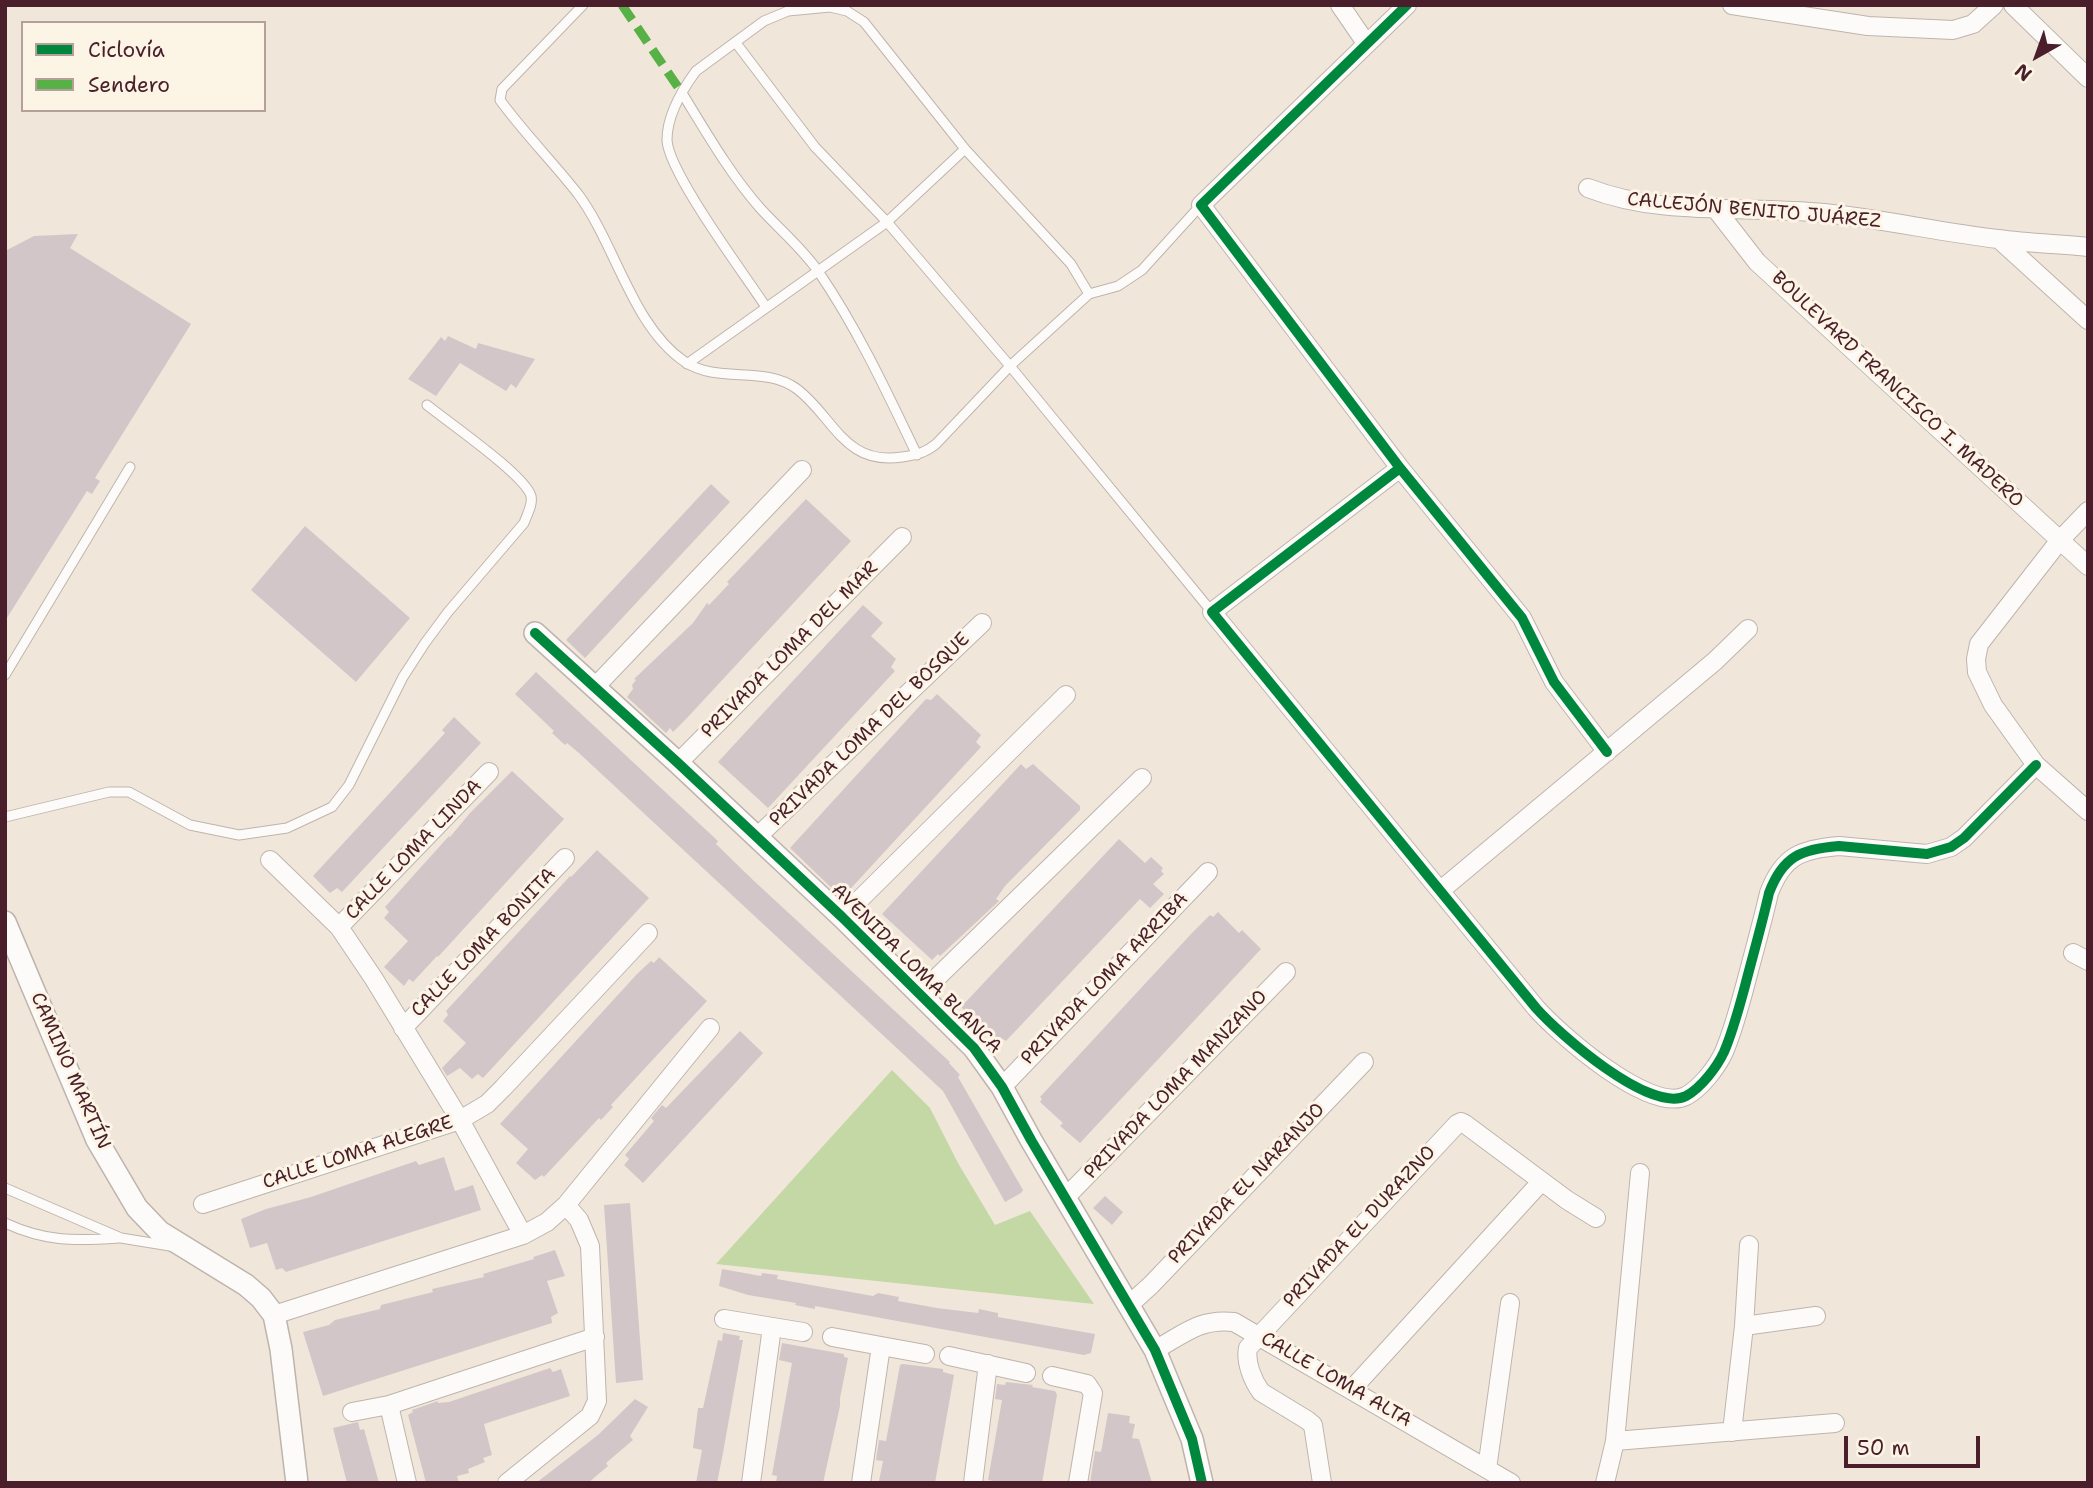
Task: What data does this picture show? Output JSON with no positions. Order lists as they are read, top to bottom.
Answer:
{
  "streets": {
    "street": [
      "CALLEJÓN BENITO JUÁREZ",
      "BOULEVARD FRANCISCO I. MADERO",
      "PRIVADA LOMA DEL MAR",
      "PRIVADA LOMA DEL BOSQUE",
      "CALLE LOMA LINDA",
      "CALLE LOMA BONITA",
      "AVENIDA LOMA BLANCA",
      "PRIVADA LOMA ARRIBA",
      "CAMINO MARTÍN",
      "PRIVADA LOMA MANZANO",
      "CALLE LOMA ALEGRE",
      "PRIVADA EL NARANJO",
      "PRIVADA EL DURAZNO",
      "CALLE LOMA ALTA"
    ]
  },
  "crossings": [
    ["CALLEJÓN BENITO JUÁREZ", "BOULEVARD FRANCISCO I. MADERO"],
    ["PRIVADA LOMA DEL MAR", "AVENIDA LOMA BLANCA"],
    ["PRIVADA LOMA DEL BOSQUE", "AVENIDA LOMA BLANCA"],
    ["AVENIDA LOMA BLANCA", "PRIVADA LOMA ARRIBA"],
    ["AVENIDA LOMA BLANCA", "PRIVADA LOMA MANZANO"],
    ["AVENIDA LOMA BLANCA", "PRIVADA EL NARANJO"],
    ["AVENIDA LOMA BLANCA", "CALLE LOMA ALTA"],
    ["PRIVADA EL DURAZNO", "CALLE LOMA ALTA"]
  ],
  "legend": ["Ciclovía", "Sendero"],
  "scale_bar": "50 m",
  "north": "bottom left"
}
